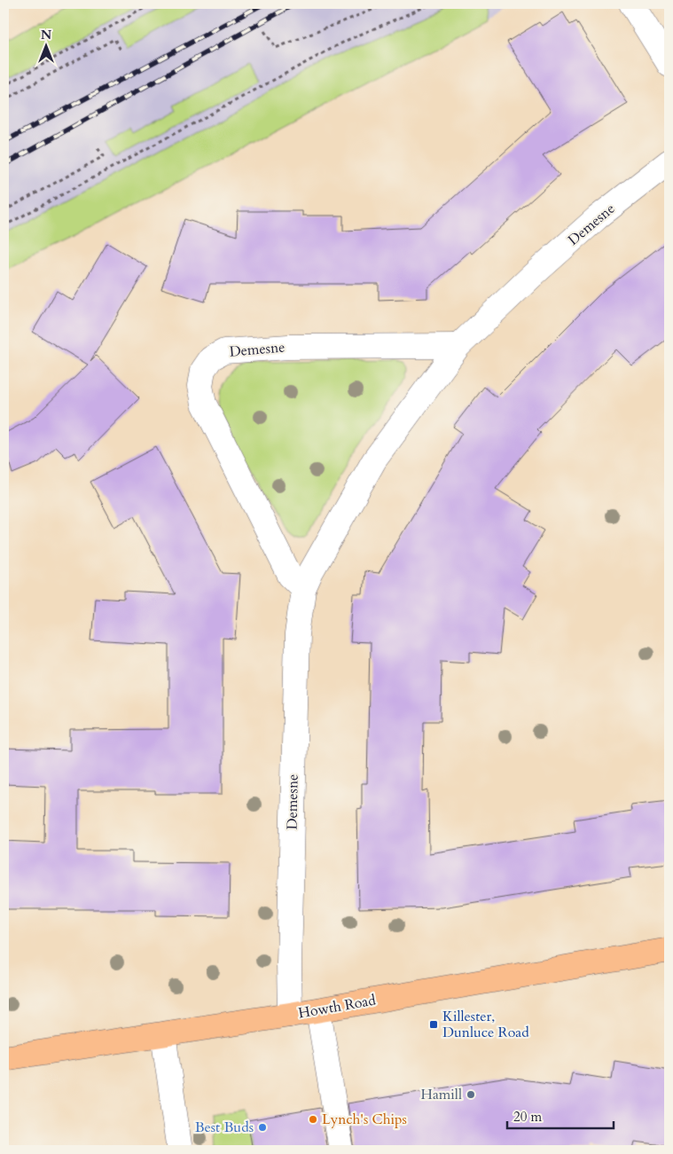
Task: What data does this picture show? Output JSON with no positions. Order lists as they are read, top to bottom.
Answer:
{
  "streets": {
    "main road": ["Howth Road"],
    "street": ["Demesne"]
  },
  "crossings": [
    ["Demesne", "Howth Road"]
  ],
  "places": {
    "transit": ["Killester, Dunluce Road"],
    "other": ["Hamill", "Lynch's Chips", "Best Buds"]
  },
  "scale_bar": "20 m",
  "north": "top"
}
